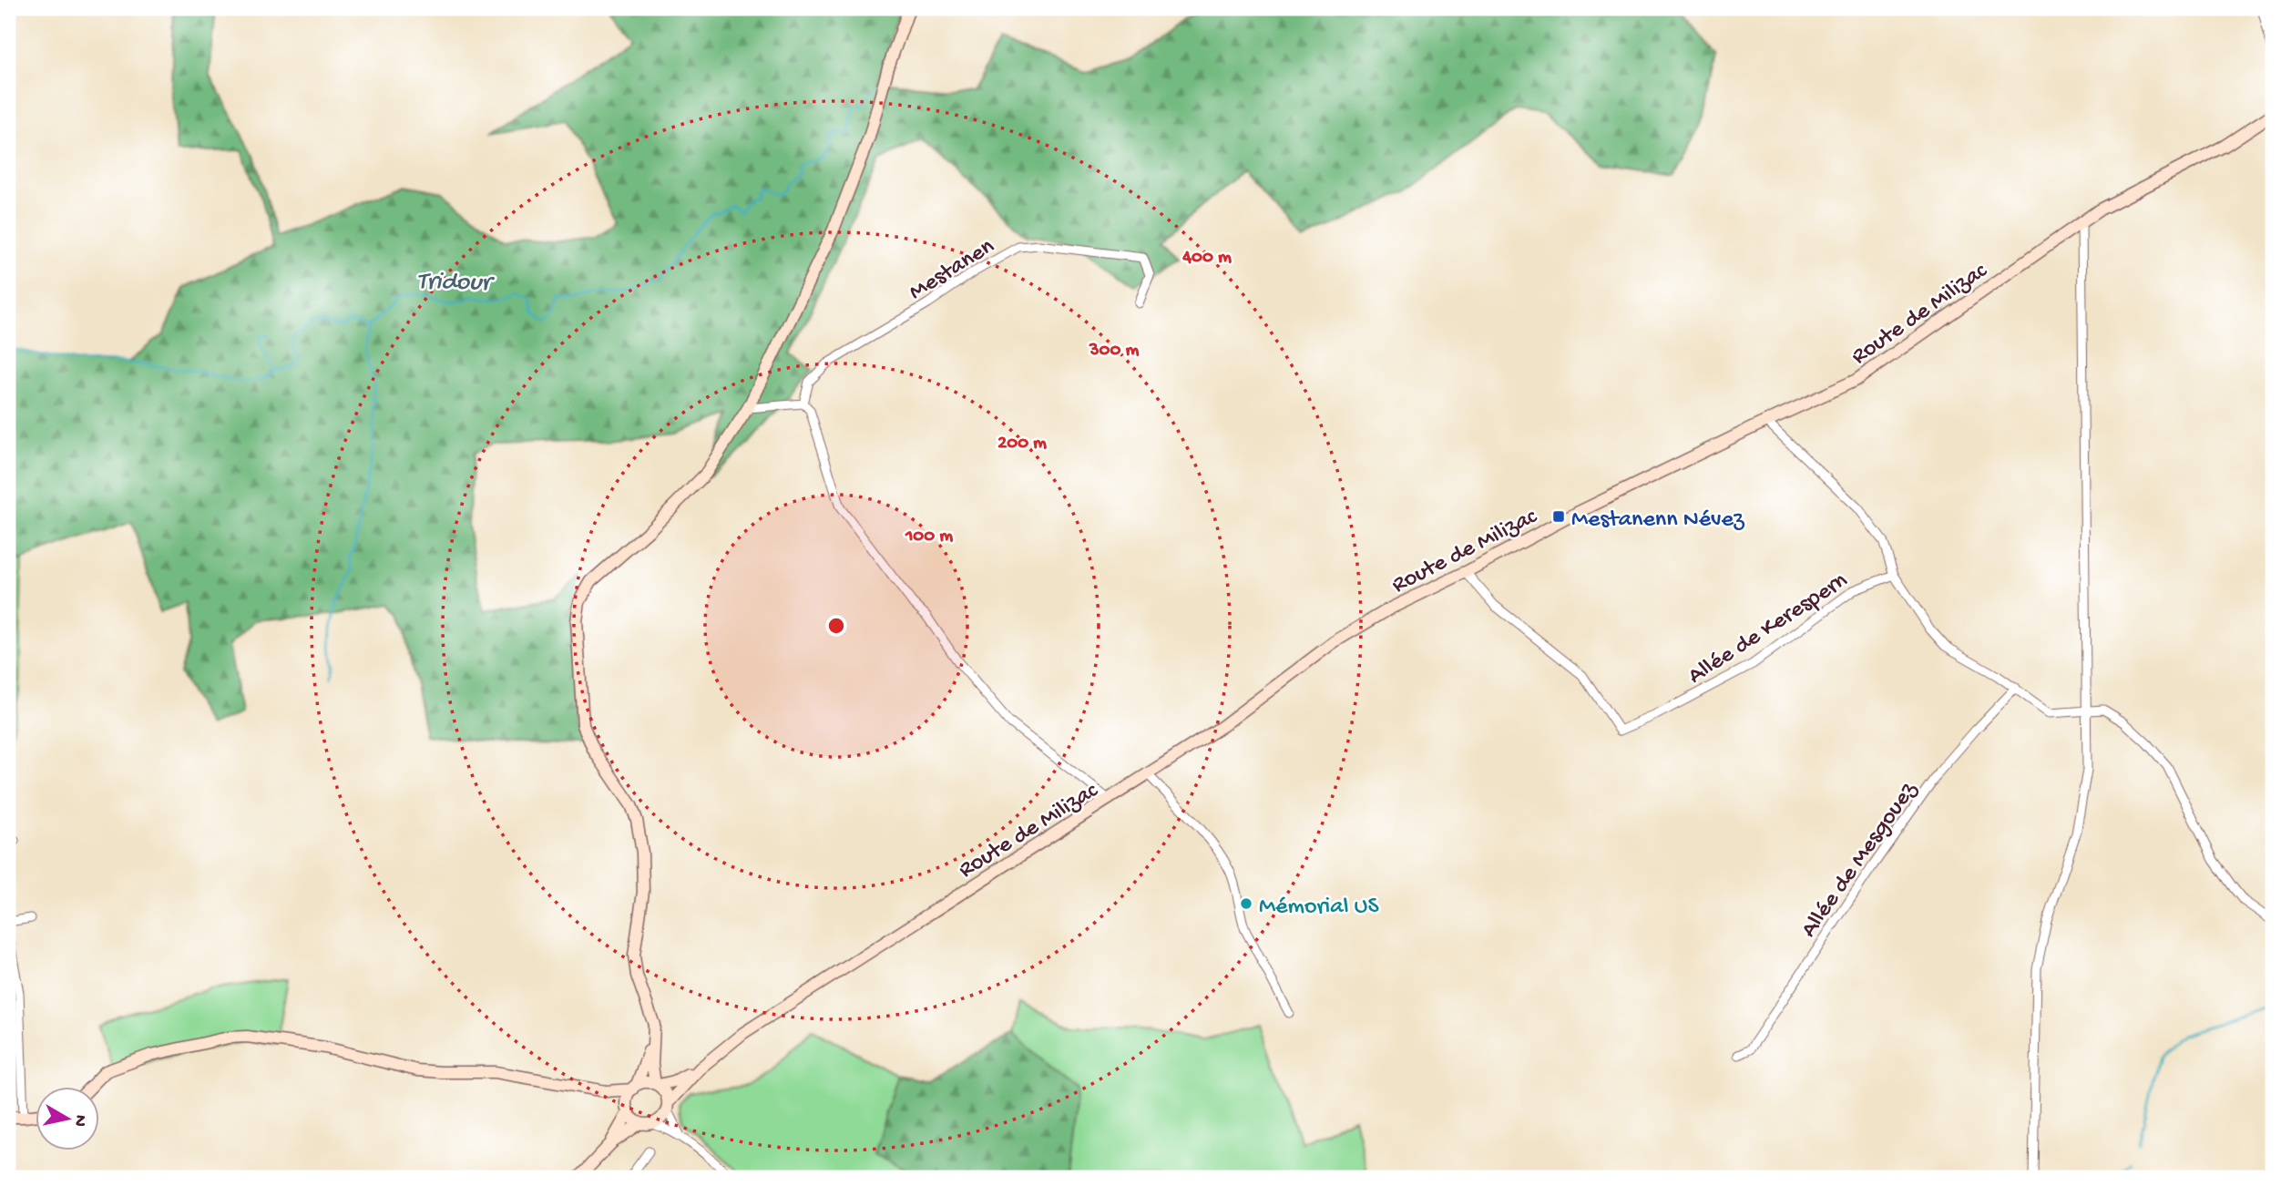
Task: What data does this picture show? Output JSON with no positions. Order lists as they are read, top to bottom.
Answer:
{
  "streets": {
    "main road": ["Route de Milizac"],
    "street": ["Mestanen", "Allée de Kerespern", "Allée de Mesgouez"]
  },
  "crossings": [
    ["Route de Milizac", "Allée de Kerespern"]
  ],
  "water": ["Tridour"],
  "places": {
    "transit": ["Mestanenn Névez"],
    "other": ["Mémorial US"]
  },
  "north": "right",
  "rings": [
    "400 m",
    "300 m",
    "200 m",
    "100 m"
  ]
}
